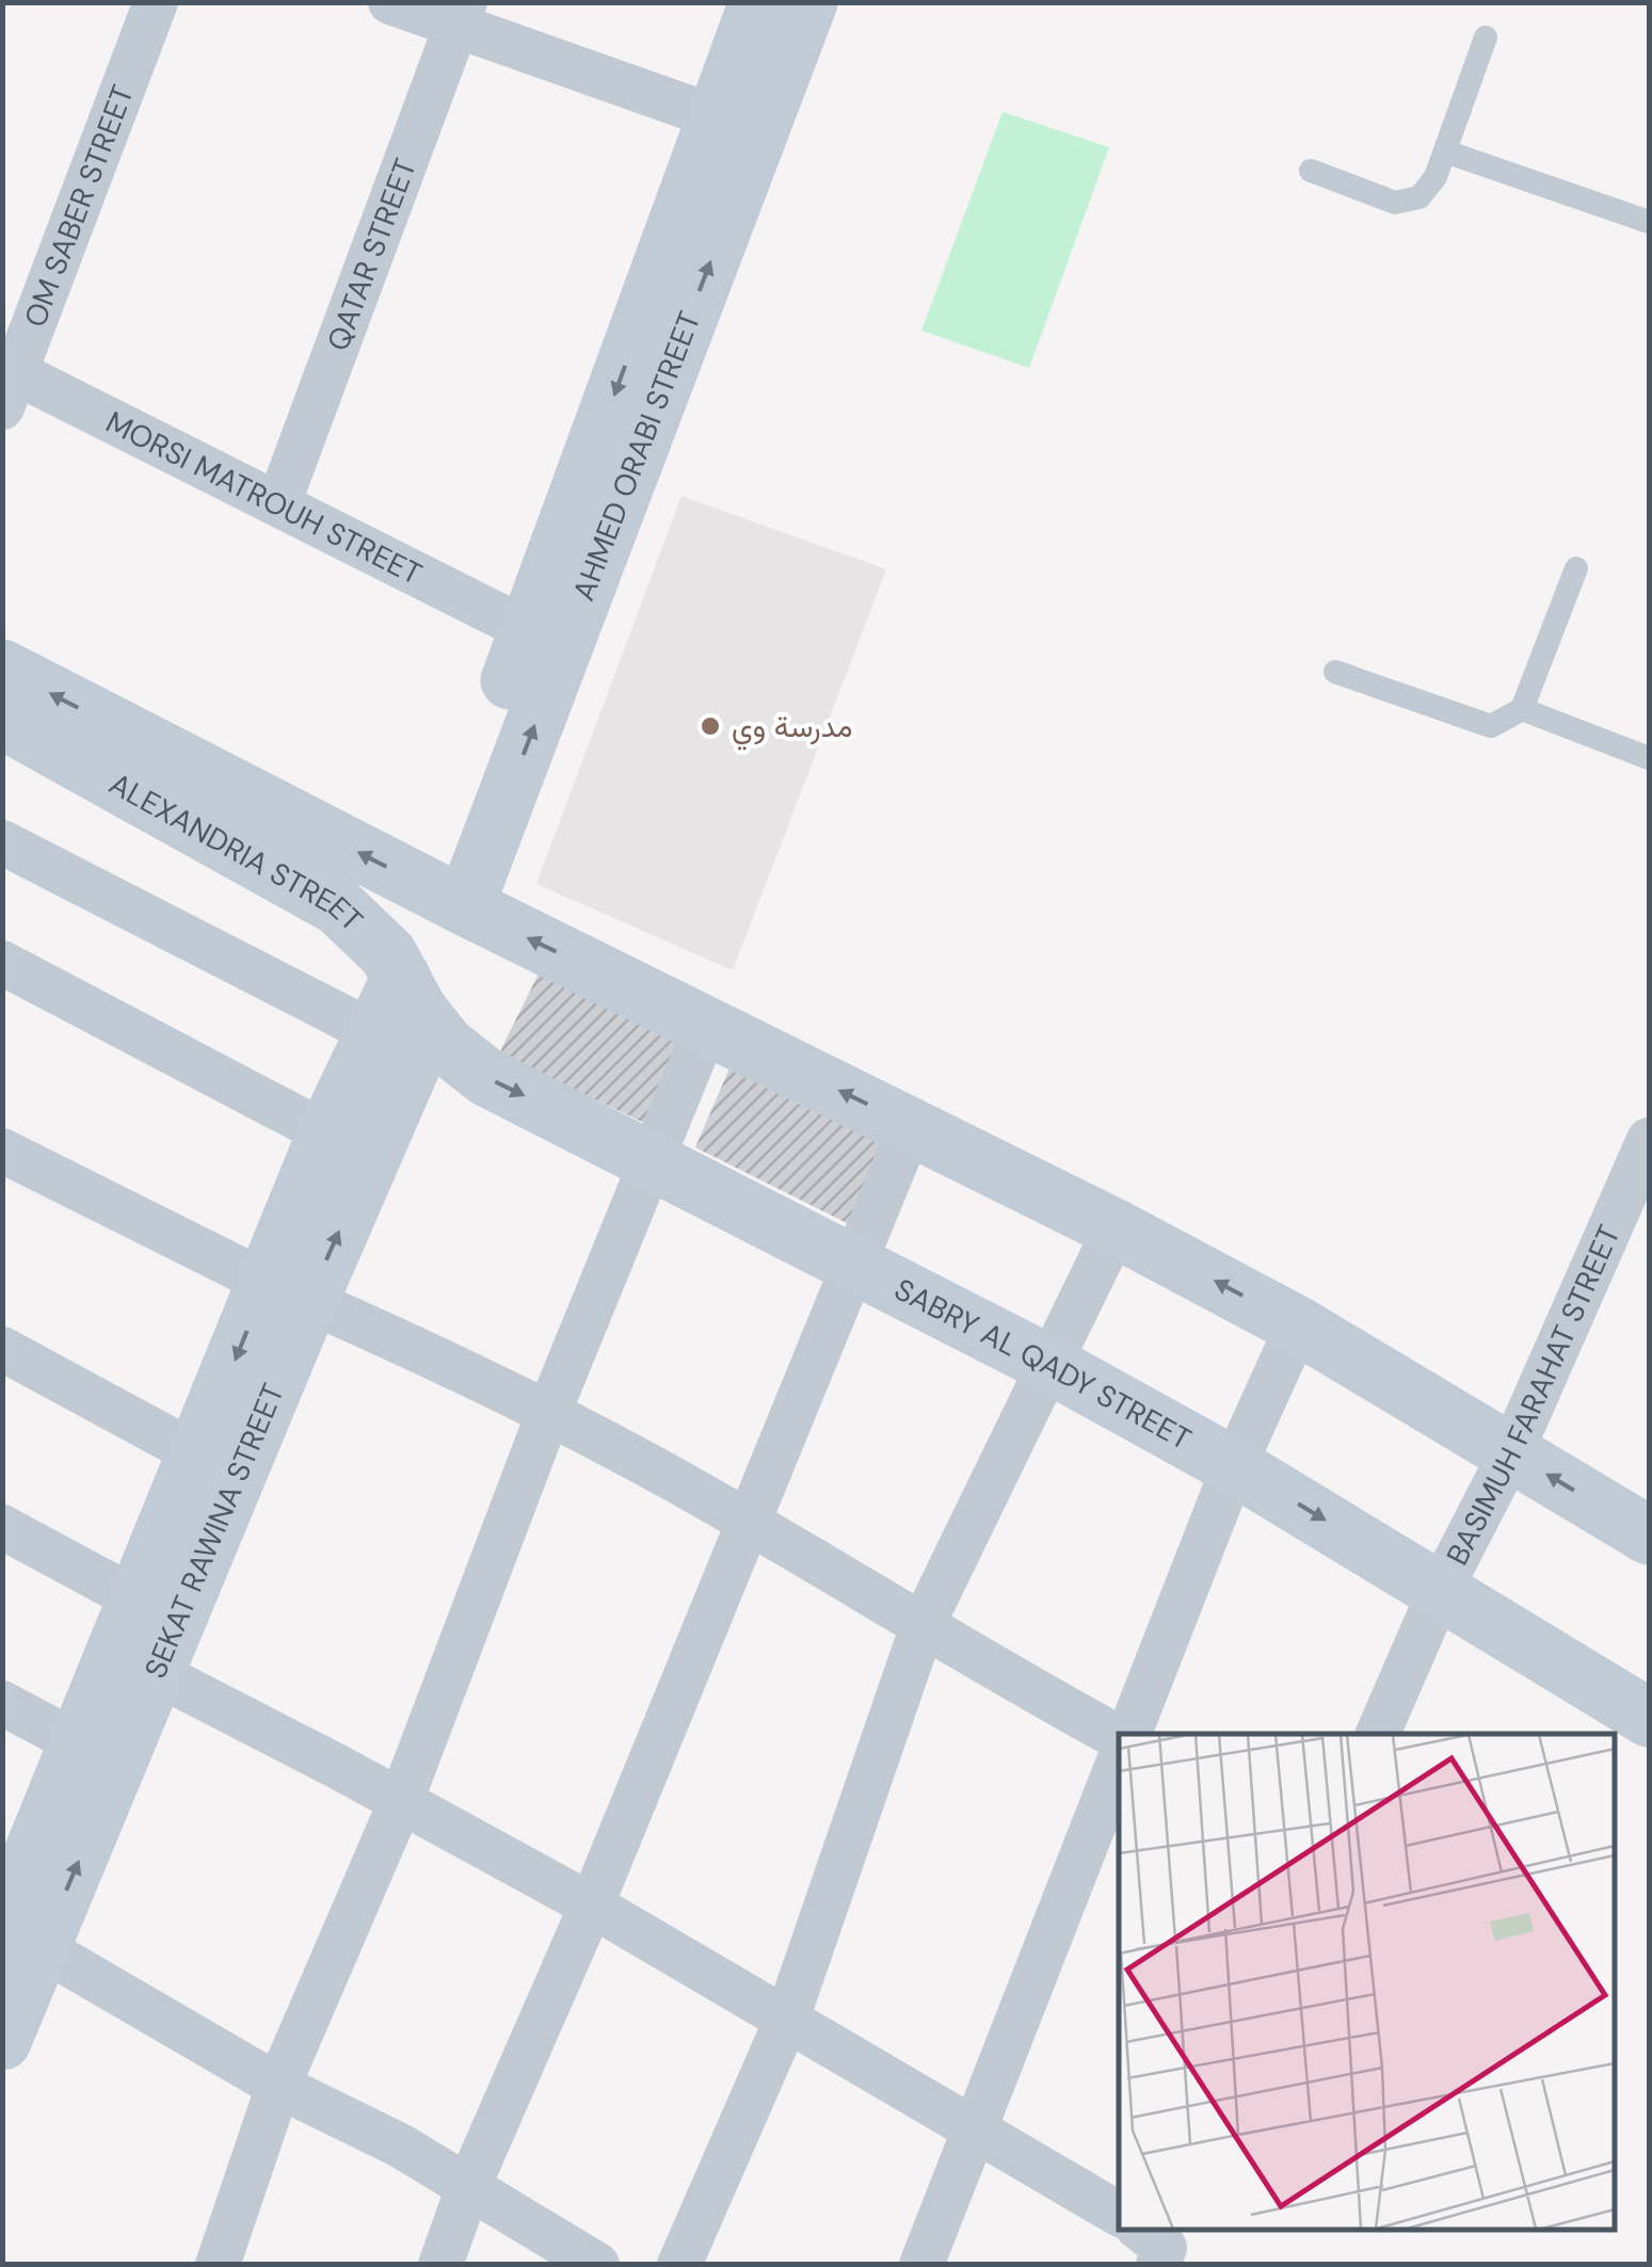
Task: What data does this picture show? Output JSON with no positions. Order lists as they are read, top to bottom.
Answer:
{
  "streets": {
    "street": [
      "OM SABER STREET",
      "QATAR STREET",
      "AHMED ORABI STREET",
      "MORSI MATROUH STREET",
      "ALEXANDRIA STREET",
      "SABRY AL QADY STREET",
      "BASIMUH FARAHAT STREET",
      "SEKAT RAWINA STREET"
    ]
  },
  "crossings": [
    ["OM SABER STREET", "MORSI MATROUH STREET"],
    ["QATAR STREET", "MORSI MATROUH STREET"],
    ["AHMED ORABI STREET", "MORSI MATROUH STREET"],
    ["AHMED ORABI STREET", "ALEXANDRIA STREET"],
    ["ALEXANDRIA STREET", "SABRY AL QADY STREET"],
    ["ALEXANDRIA STREET", "SEKAT RAWINA STREET"],
    ["SABRY AL QADY STREET", "BASIMUH FARAHAT STREET"],
    ["SABRY AL QADY STREET", "SEKAT RAWINA STREET"]
  ],
  "places": ["مدرسة وي"]
}
